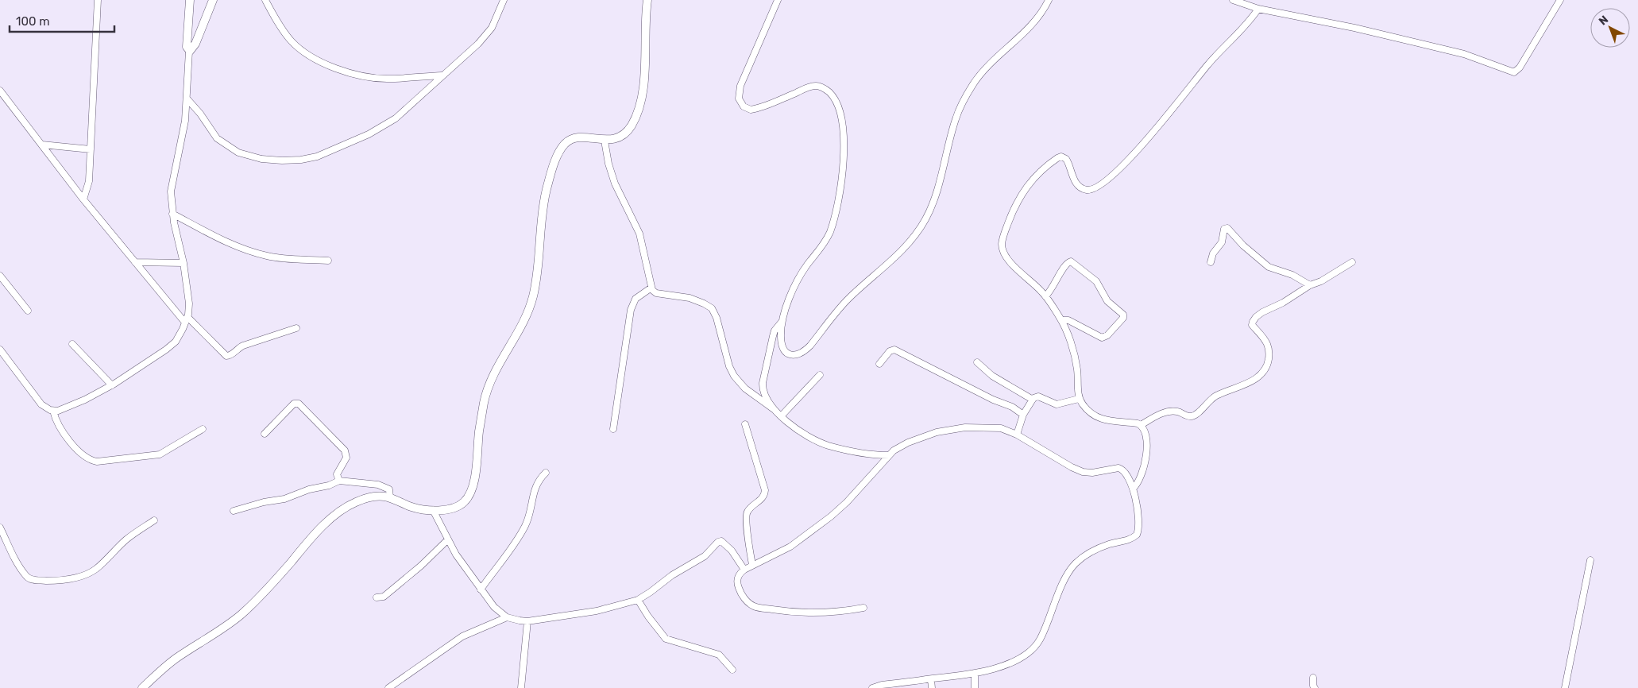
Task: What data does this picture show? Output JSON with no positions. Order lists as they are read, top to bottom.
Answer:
{
  "scale_bar": "100 m",
  "north": "top left"
}
